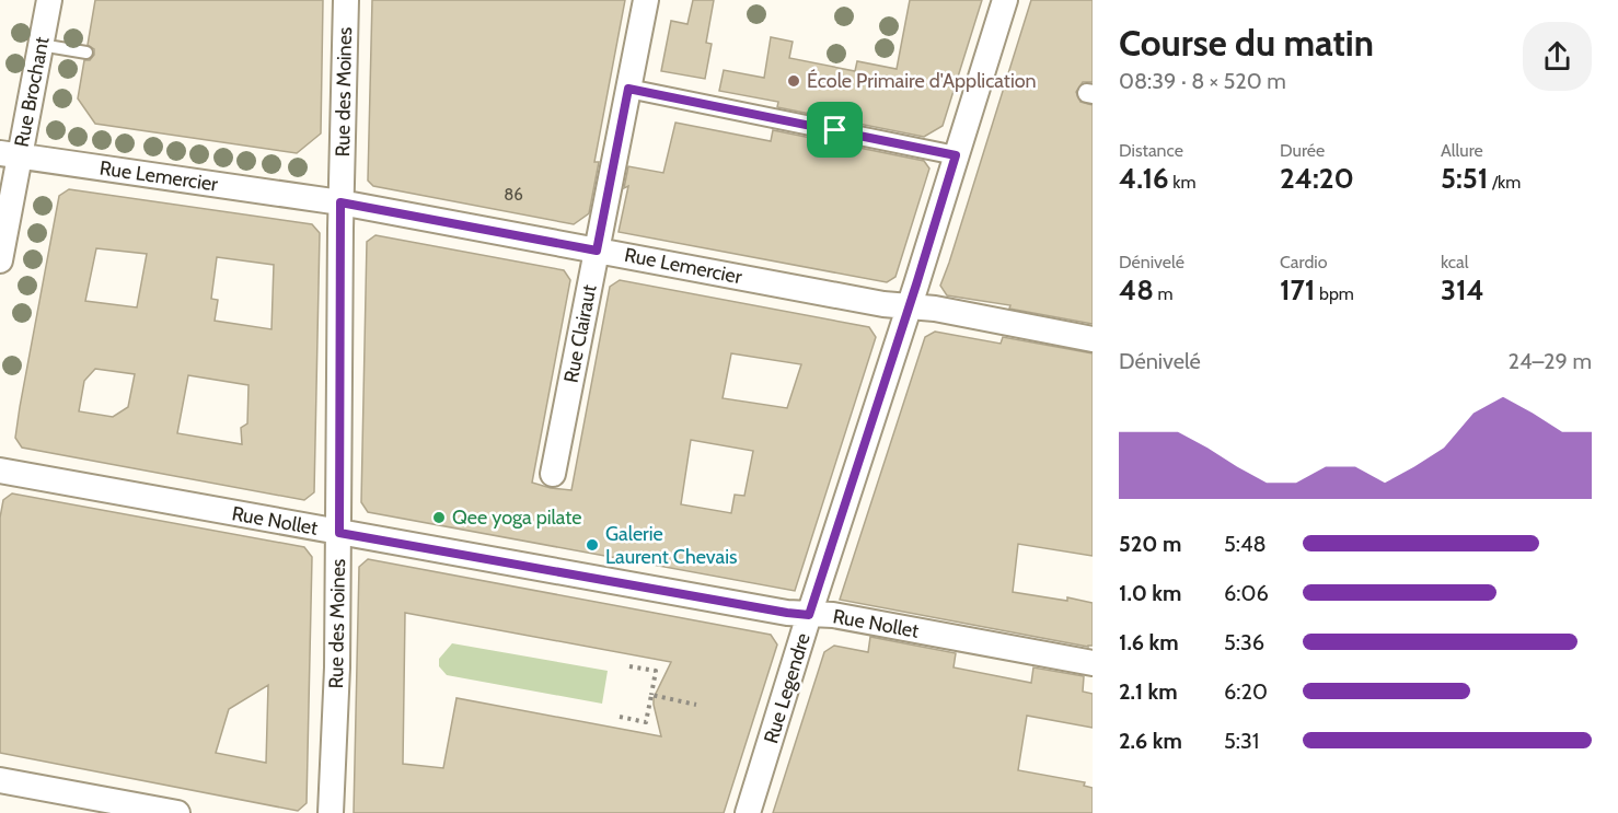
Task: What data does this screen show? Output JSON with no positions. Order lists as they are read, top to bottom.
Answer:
{
  "streets": {
    "street": [
      "Rue Brochant",
      "Rue des Moines",
      "Rue Lemercier",
      "Rue Clairaut",
      "Rue Nollet",
      "Rue Legendre"
    ]
  },
  "crossings": [
    ["Rue Brochant", "Rue Lemercier"],
    ["Rue des Moines", "Rue Lemercier"],
    ["Rue des Moines", "Rue Nollet"],
    ["Rue Lemercier", "Rue Clairaut"],
    ["Rue Lemercier", "Rue Legendre"],
    ["Rue Nollet", "Rue Legendre"]
  ],
  "places": ["École Primaire d'Application", "Qee yoga pilate", "Galerie Laurent Chevais"],
  "house_numbers": ["86"],
  "page": {
    "heading": ["Course du matin", "08:39 · 8 × 520 m"],
    "stats": [
      ["Distance", "4.16 km"],
      ["Durée", "24:20"],
      ["Allure", "5:51 /km"],
      ["Dénivelé", "48 m"],
      ["Cardio", "171 bpm"],
      ["kcal", "314"]
    ],
    "chart": ["Dénivelé", "24–29 m"],
    "list": [
      {
        "name": "520 m",
        "note": "5:48"
      },
      {
        "name": "1.0 km",
        "note": "6:06"
      },
      {
        "name": "1.6 km",
        "note": "5:36"
      },
      {
        "name": "2.1 km",
        "note": "6:20"
      },
      {
        "name": "2.6 km",
        "note": "5:31"
      }
    ]
  }
}
